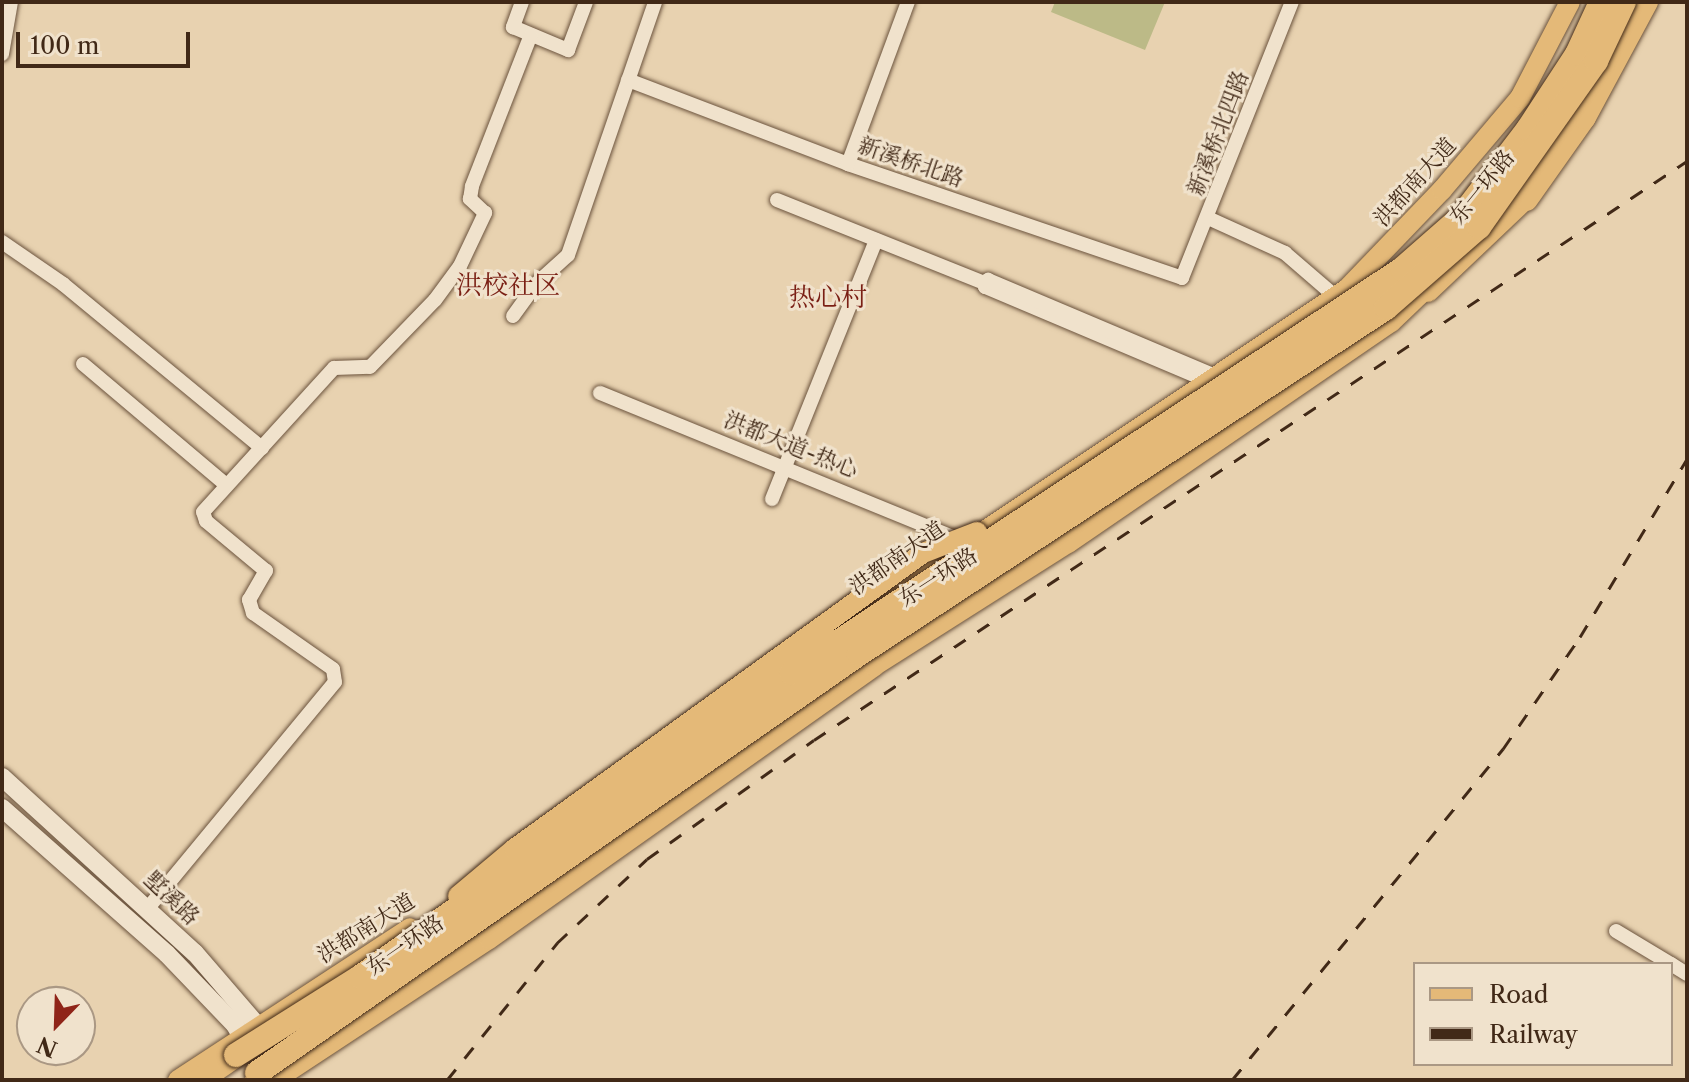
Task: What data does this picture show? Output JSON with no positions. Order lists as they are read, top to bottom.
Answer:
{
  "streets": {
    "highway": ["东一环路"],
    "main road": ["洪都南大道"],
    "street": [
      "新溪桥北四路",
      "新溪桥北路",
      "洪都大道-热心",
      "墅溪路"
    ]
  },
  "crossings": [
    ["新溪桥北四路", "新溪桥北路"],
    ["洪都南大道", "洪都大道-热心"],
    ["洪都南大道", "墅溪路"]
  ],
  "districts": ["洪校社区", "热心村"],
  "legend": ["Road", "Railway"],
  "scale_bar": "100 m",
  "north": "bottom left"
}
